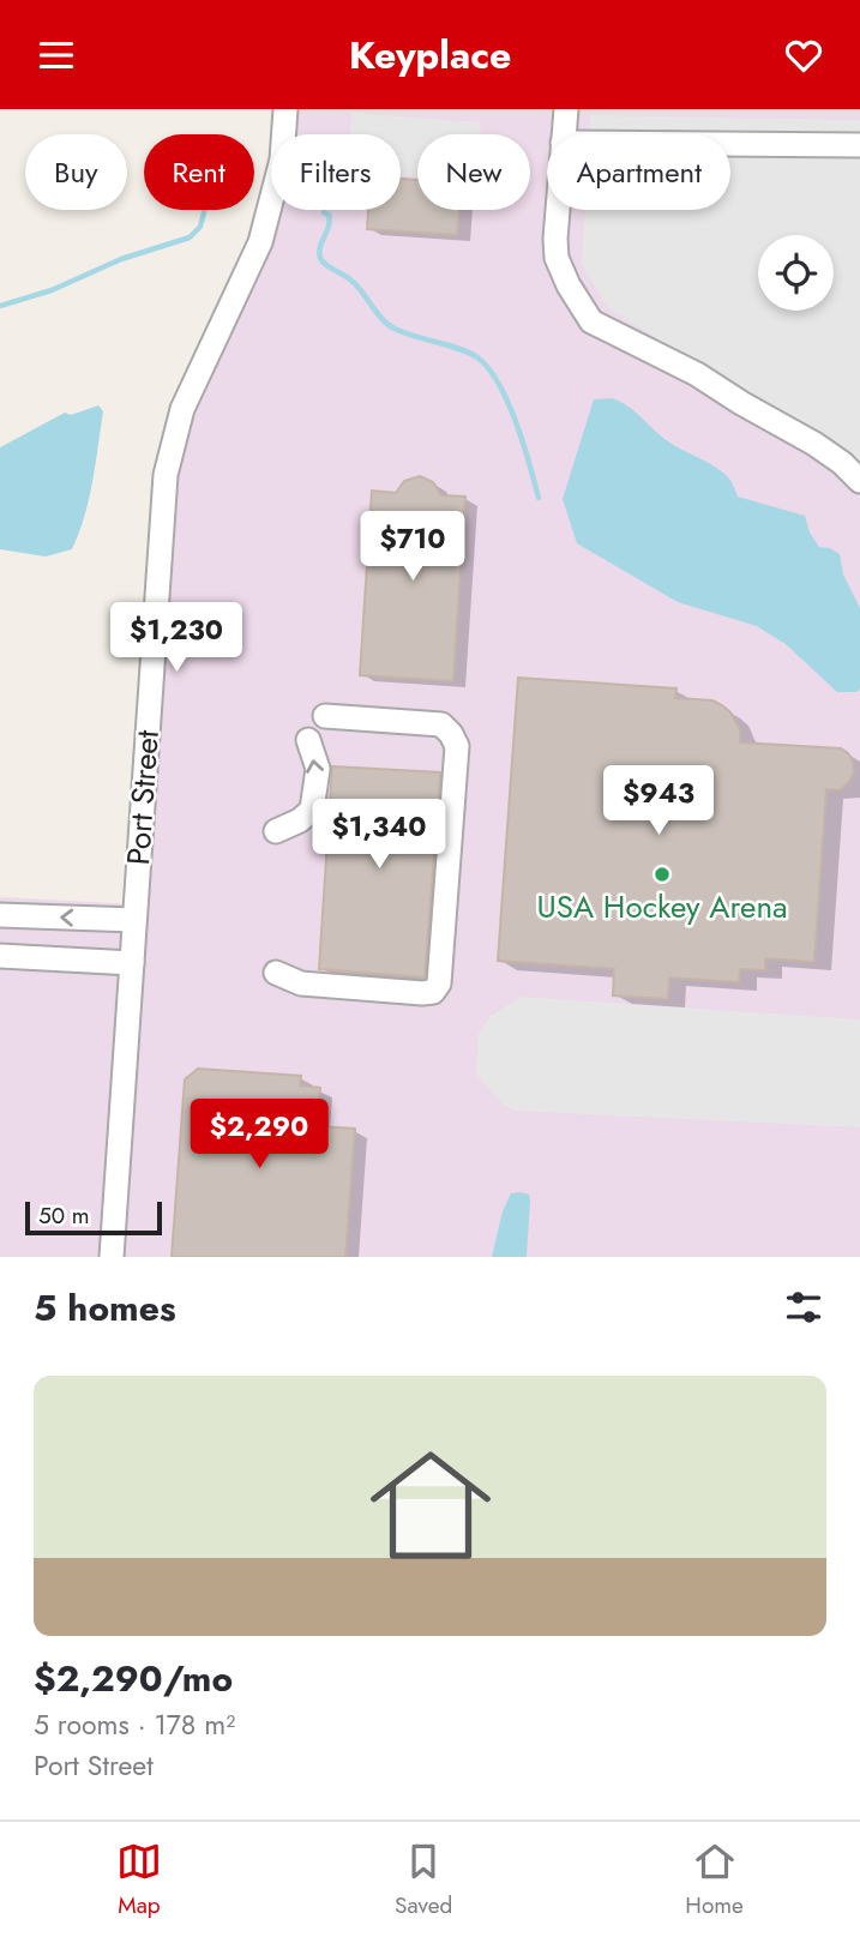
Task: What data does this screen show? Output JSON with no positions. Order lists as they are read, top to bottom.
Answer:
{
  "streets": {
    "street": ["Port Street"]
  },
  "places": ["USA Hockey Arena"],
  "scale_bar": "50 m",
  "page": {
    "header": "Keyplace",
    "chip": [
      "Buy",
      "Rent",
      "Filters",
      "New",
      "Apartment"
    ],
    "price": [
      "$710",
      "$1,230",
      "$943",
      "$1,340",
      "$2,290"
    ],
    "scale": "50 m",
    "heading": "5 homes",
    "list": [
      {
        "name": "$2,290/mo",
        "note": "5 rooms · 178 m² · Port Street"
      }
    ],
    "tabs": ["Map", "Saved", "Home"]
  }
}
